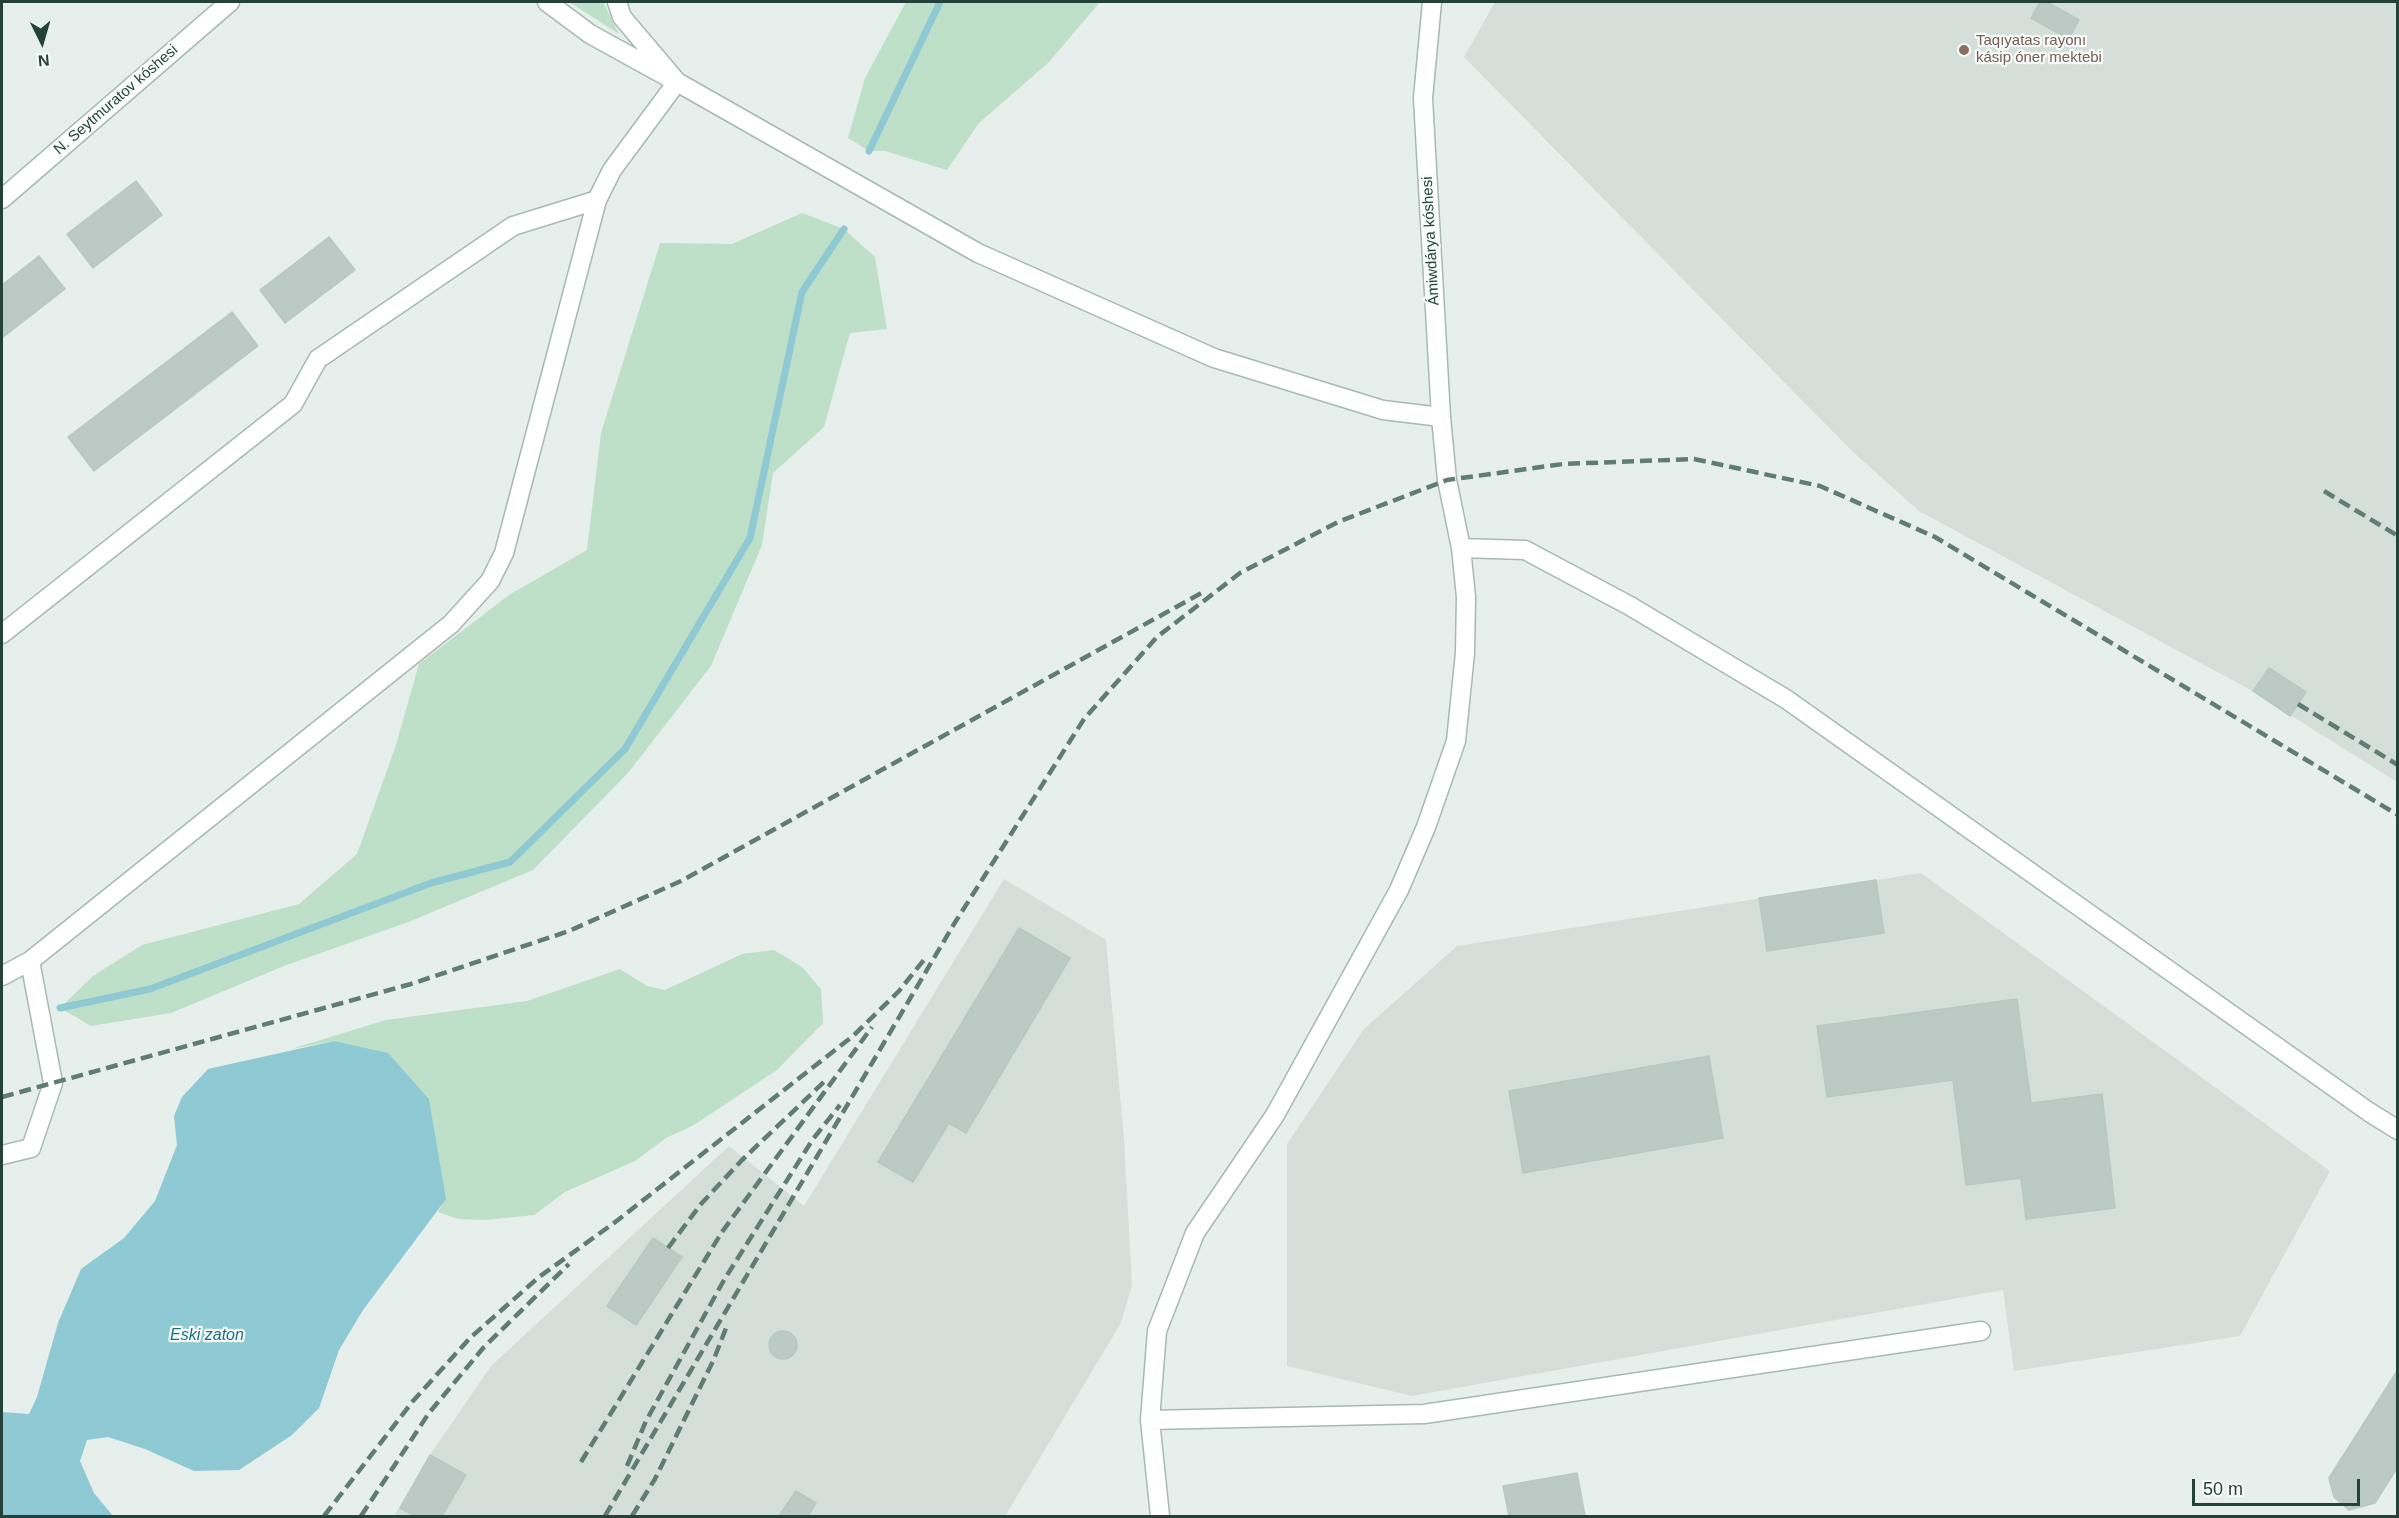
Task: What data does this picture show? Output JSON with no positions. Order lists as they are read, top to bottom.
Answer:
{
  "streets": {
    "street": ["N. Seytmuratov kóshesi", "Ámiwdárya kóshesi"]
  },
  "water": ["Eski zaton"],
  "places": ["Taqıyatas rayonı kásip óner mektebi"],
  "scale_bar": "50 m",
  "north": "bottom"
}
